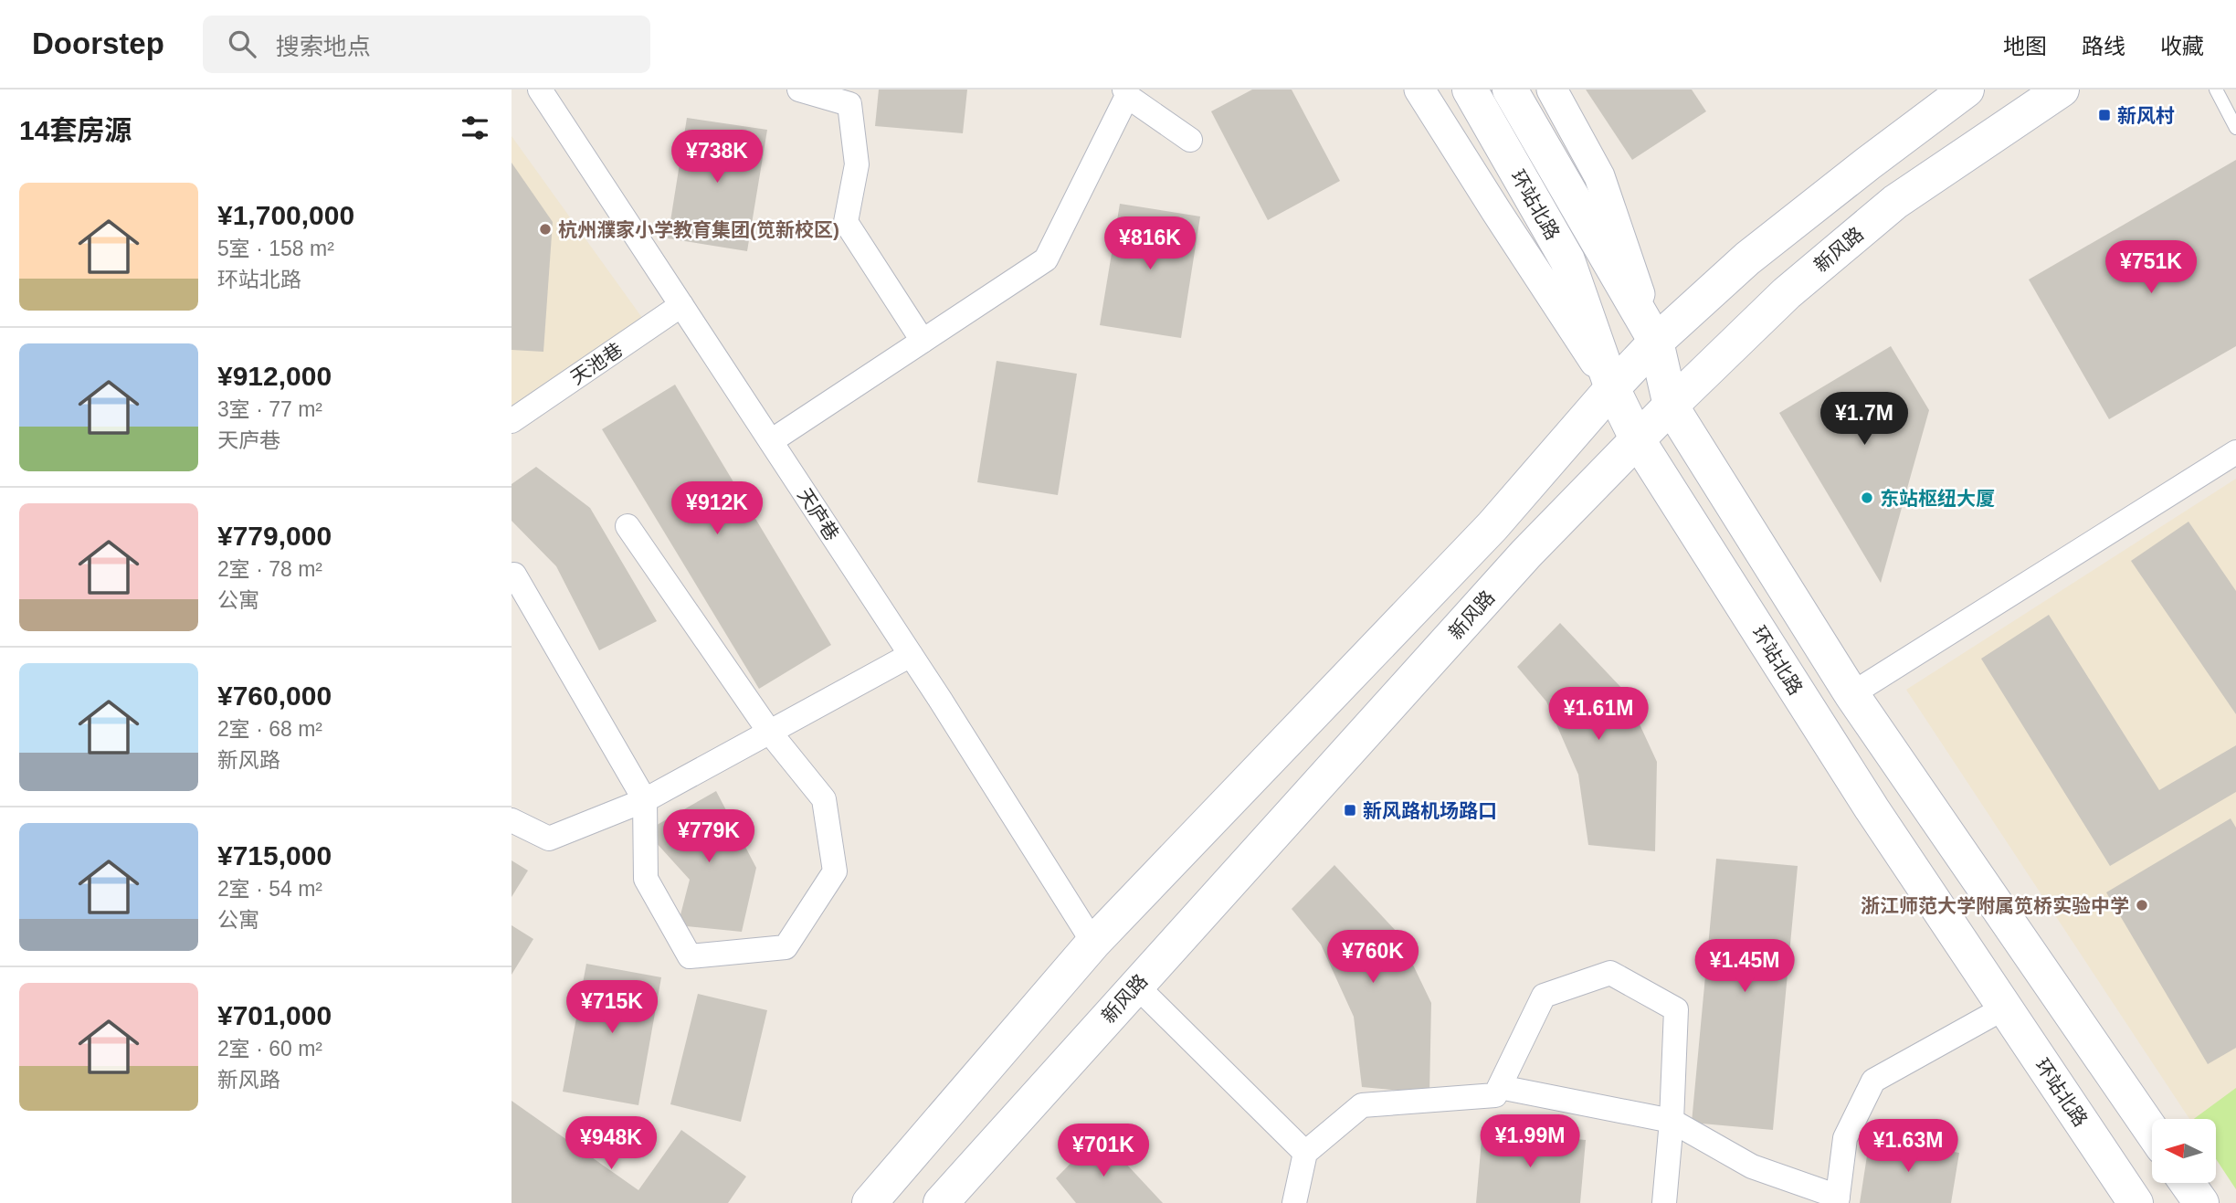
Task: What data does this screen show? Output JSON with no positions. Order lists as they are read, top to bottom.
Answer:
{
  "streets": {
    "main road": ["环站北路", "新风路"],
    "street": ["天池巷", "天庐巷"]
  },
  "crossings": [
    ["环站北路", "新风路"],
    ["天池巷", "天庐巷"]
  ],
  "places": {
    "transit": ["新风村", "新风路机场路口"],
    "other": ["杭州濮家小学教育集团(笕新校区)", "东站枢纽大厦", "浙江师范大学附属笕桥实验中学"]
  },
  "north": "left",
  "page": {
    "header": "Doorstep",
    "search": "搜索地点",
    "nav": ["地图", "路线", "收藏"],
    "heading": "14套房源",
    "price": [
      "¥738K",
      "¥816K",
      "¥751K",
      "¥1.7M",
      "¥912K",
      "¥1.61M",
      "¥779K",
      "¥760K",
      "¥1.45M",
      "¥715K",
      "¥1.99M",
      "¥948K",
      "¥1.63M",
      "¥701K"
    ],
    "list": [
      {
        "name": "¥1,700,000",
        "note": "5室 · 158 m² · 环站北路"
      },
      {
        "name": "¥912,000",
        "note": "3室 · 77 m² · 天庐巷"
      },
      {
        "name": "¥779,000",
        "note": "2室 · 78 m² · 公寓"
      },
      {
        "name": "¥760,000",
        "note": "2室 · 68 m² · 新风路"
      },
      {
        "name": "¥715,000",
        "note": "2室 · 54 m² · 公寓"
      },
      {
        "name": "¥701,000",
        "note": "2室 · 60 m² · 新风路"
      }
    ]
  }
}
